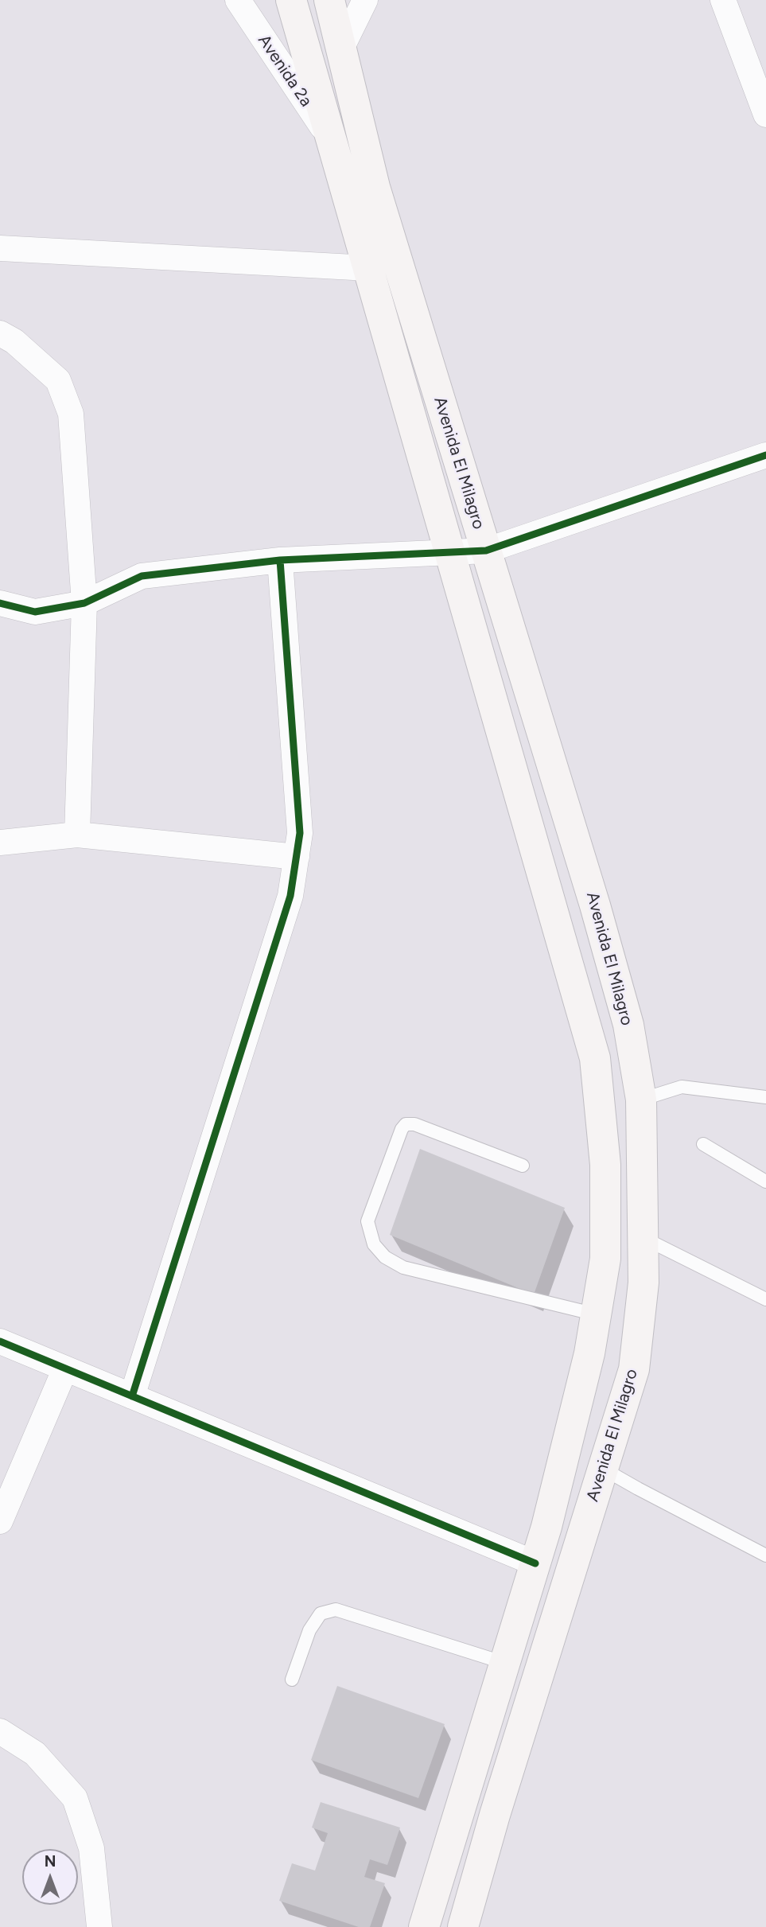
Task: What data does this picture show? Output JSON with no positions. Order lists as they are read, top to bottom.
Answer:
{
  "streets": {
    "main road": ["Avenida El Milagro"],
    "street": ["Avenida 2a"]
  },
  "crossings": [
    ["Avenida 2a", "Avenida El Milagro"]
  ],
  "north": "top"
}
